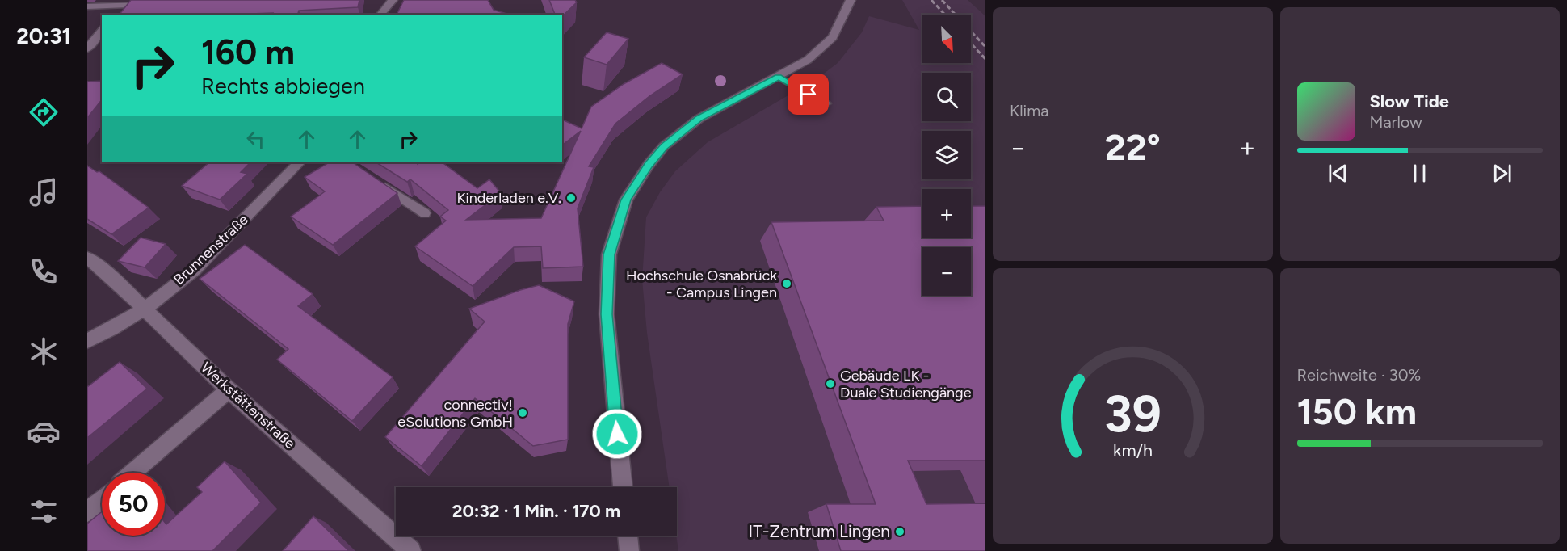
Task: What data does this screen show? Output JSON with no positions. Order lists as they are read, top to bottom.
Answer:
{
  "streets": {
    "street": ["Brunnenstraße", "Werkstättenstraße"]
  },
  "crossings": [
    ["Brunnenstraße", "Werkstättenstraße"]
  ],
  "places": [
    "Kinderladen e.V.",
    "Hochschule Osnabrück - Campus Lingen",
    "Gebäude LK - Duale Studiengänge",
    "connectiv! eSolutions GmbH",
    "IT-Zentrum Lingen"
  ],
  "north": "bottom right",
  "page": {
    "tabs": "20:31",
    "tile": [
      "Klima",
      ["Reichweite · 30%", "150 km"]
    ],
    "map_buttons": ["+", "−"],
    "turn": ["160 m", "Rechts abbiegen"],
    "song": ["Slow Tide", "Marlow"],
    "heat": ["−", "22°", "+"],
    "limit": "50",
    "trip": "20:32 · 1 Min. · 170 m",
    "gauge": ["39", "km/h"]
  }
}
